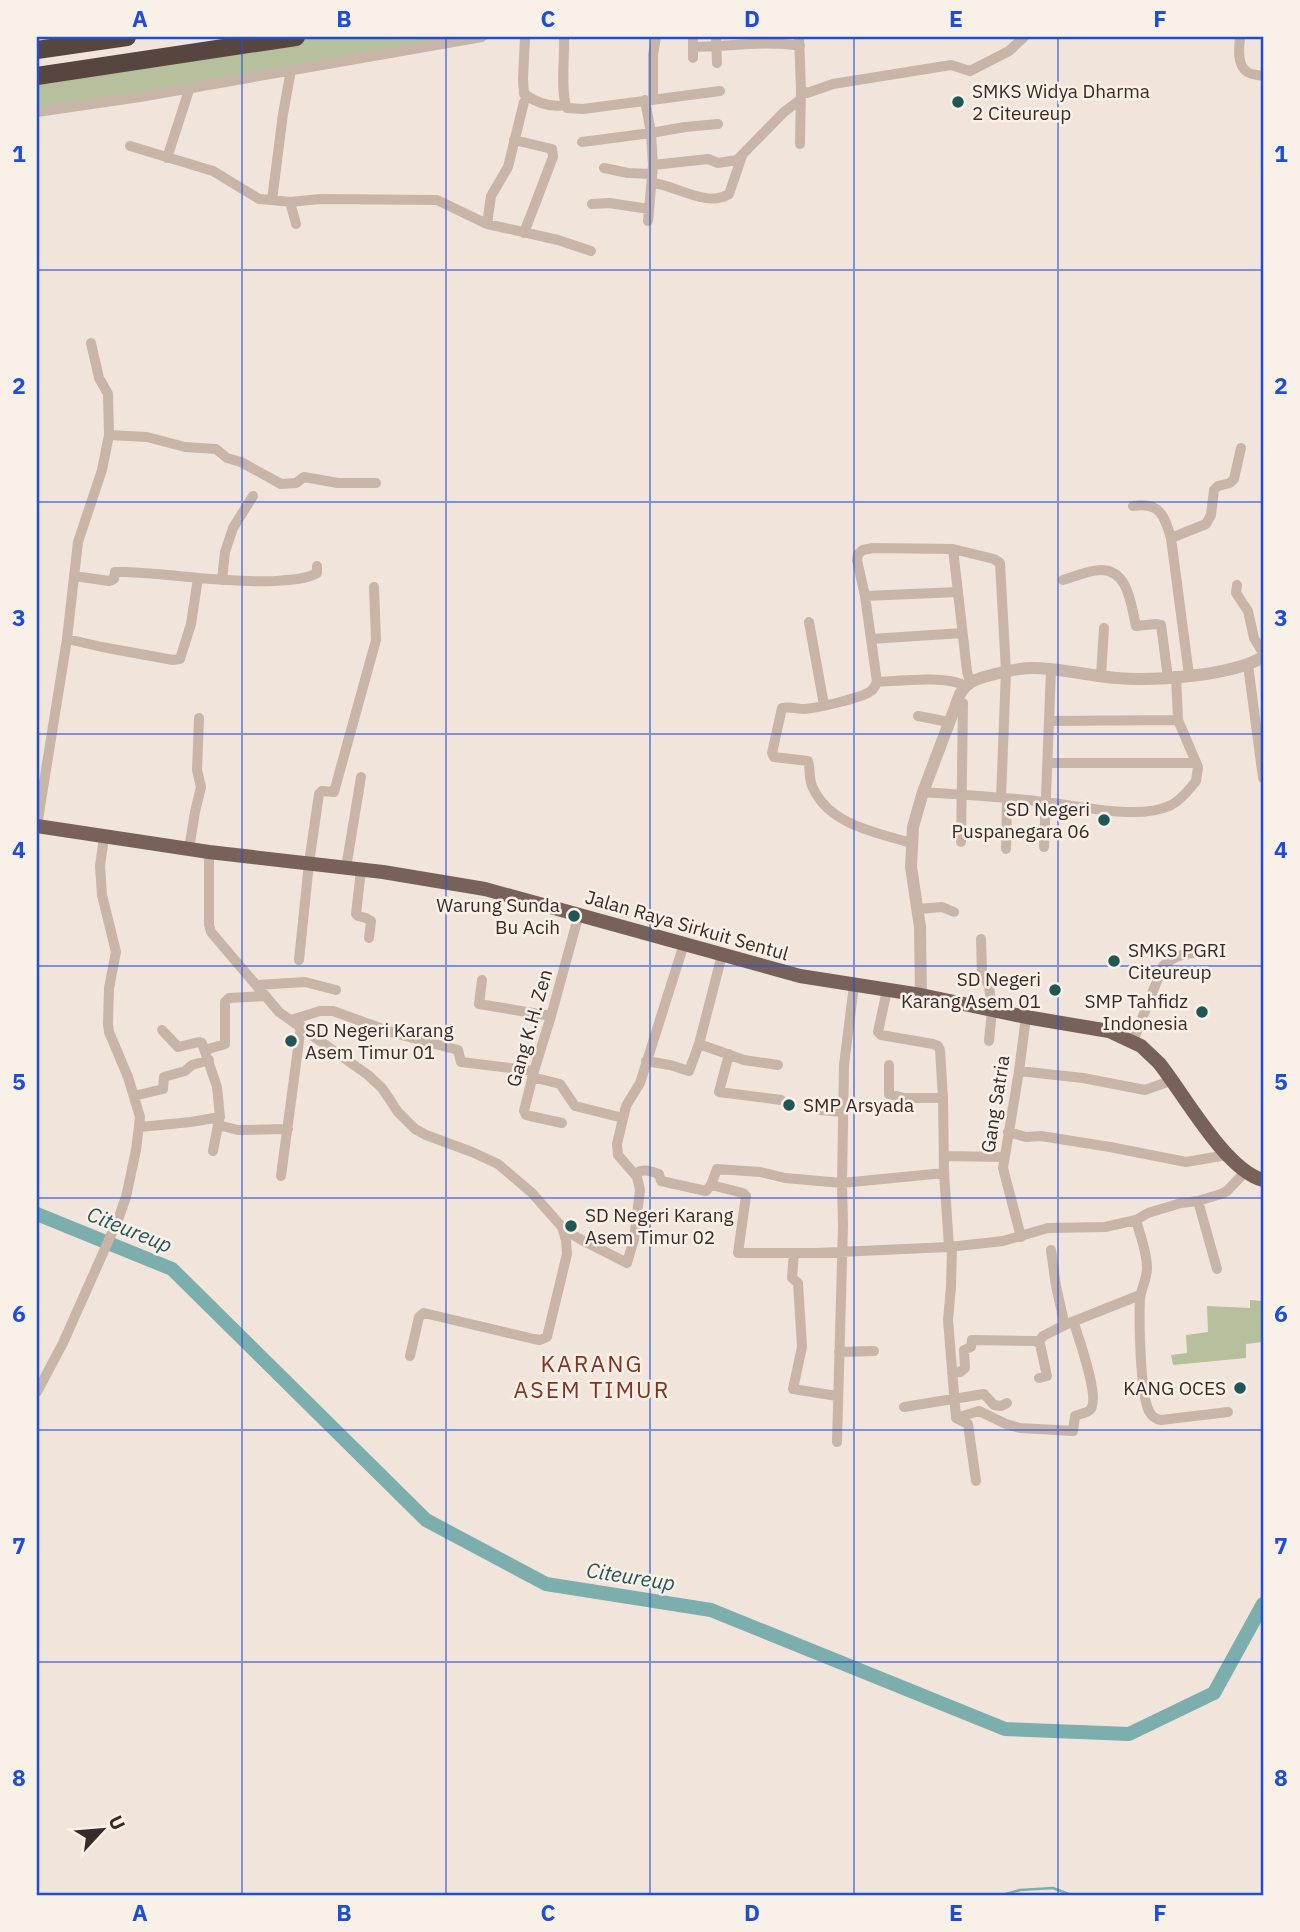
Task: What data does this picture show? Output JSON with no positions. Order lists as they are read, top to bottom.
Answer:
{
  "streets": {
    "main road": ["Jalan Raya Sirkuit Sentul"],
    "street": ["Gang K.H. Zen", "Gang Satria"]
  },
  "crossings": [
    ["Jalan Raya Sirkuit Sentul", "Gang K.H. Zen"],
    ["Jalan Raya Sirkuit Sentul", "Gang Satria"]
  ],
  "districts": ["KARANG ASEM TIMUR"],
  "water": ["Citeureup"],
  "places": [
    "SMKS Widya Dharma 2 Citeureup",
    "SD Negeri Puspanegara 06",
    "Warung Sunda Bu Acih",
    "SMKS PGRI Citeureup",
    "SD Negeri Karang Asem 01",
    "SMP Tahfidz Indonesia",
    "SD Negeri Karang Asem Timur 01",
    "SMP Arsyada",
    "SD Negeri Karang Asem Timur 02",
    "KANG OCES"
  ],
  "north": "top right",
  "grid": {
    "columns": [
      "A",
      "B",
      "C",
      "D",
      "E",
      "F"
    ],
    "rows": [
      "1",
      "2",
      "3",
      "4",
      "5",
      "6",
      "7",
      "8"
    ]
  }
}
